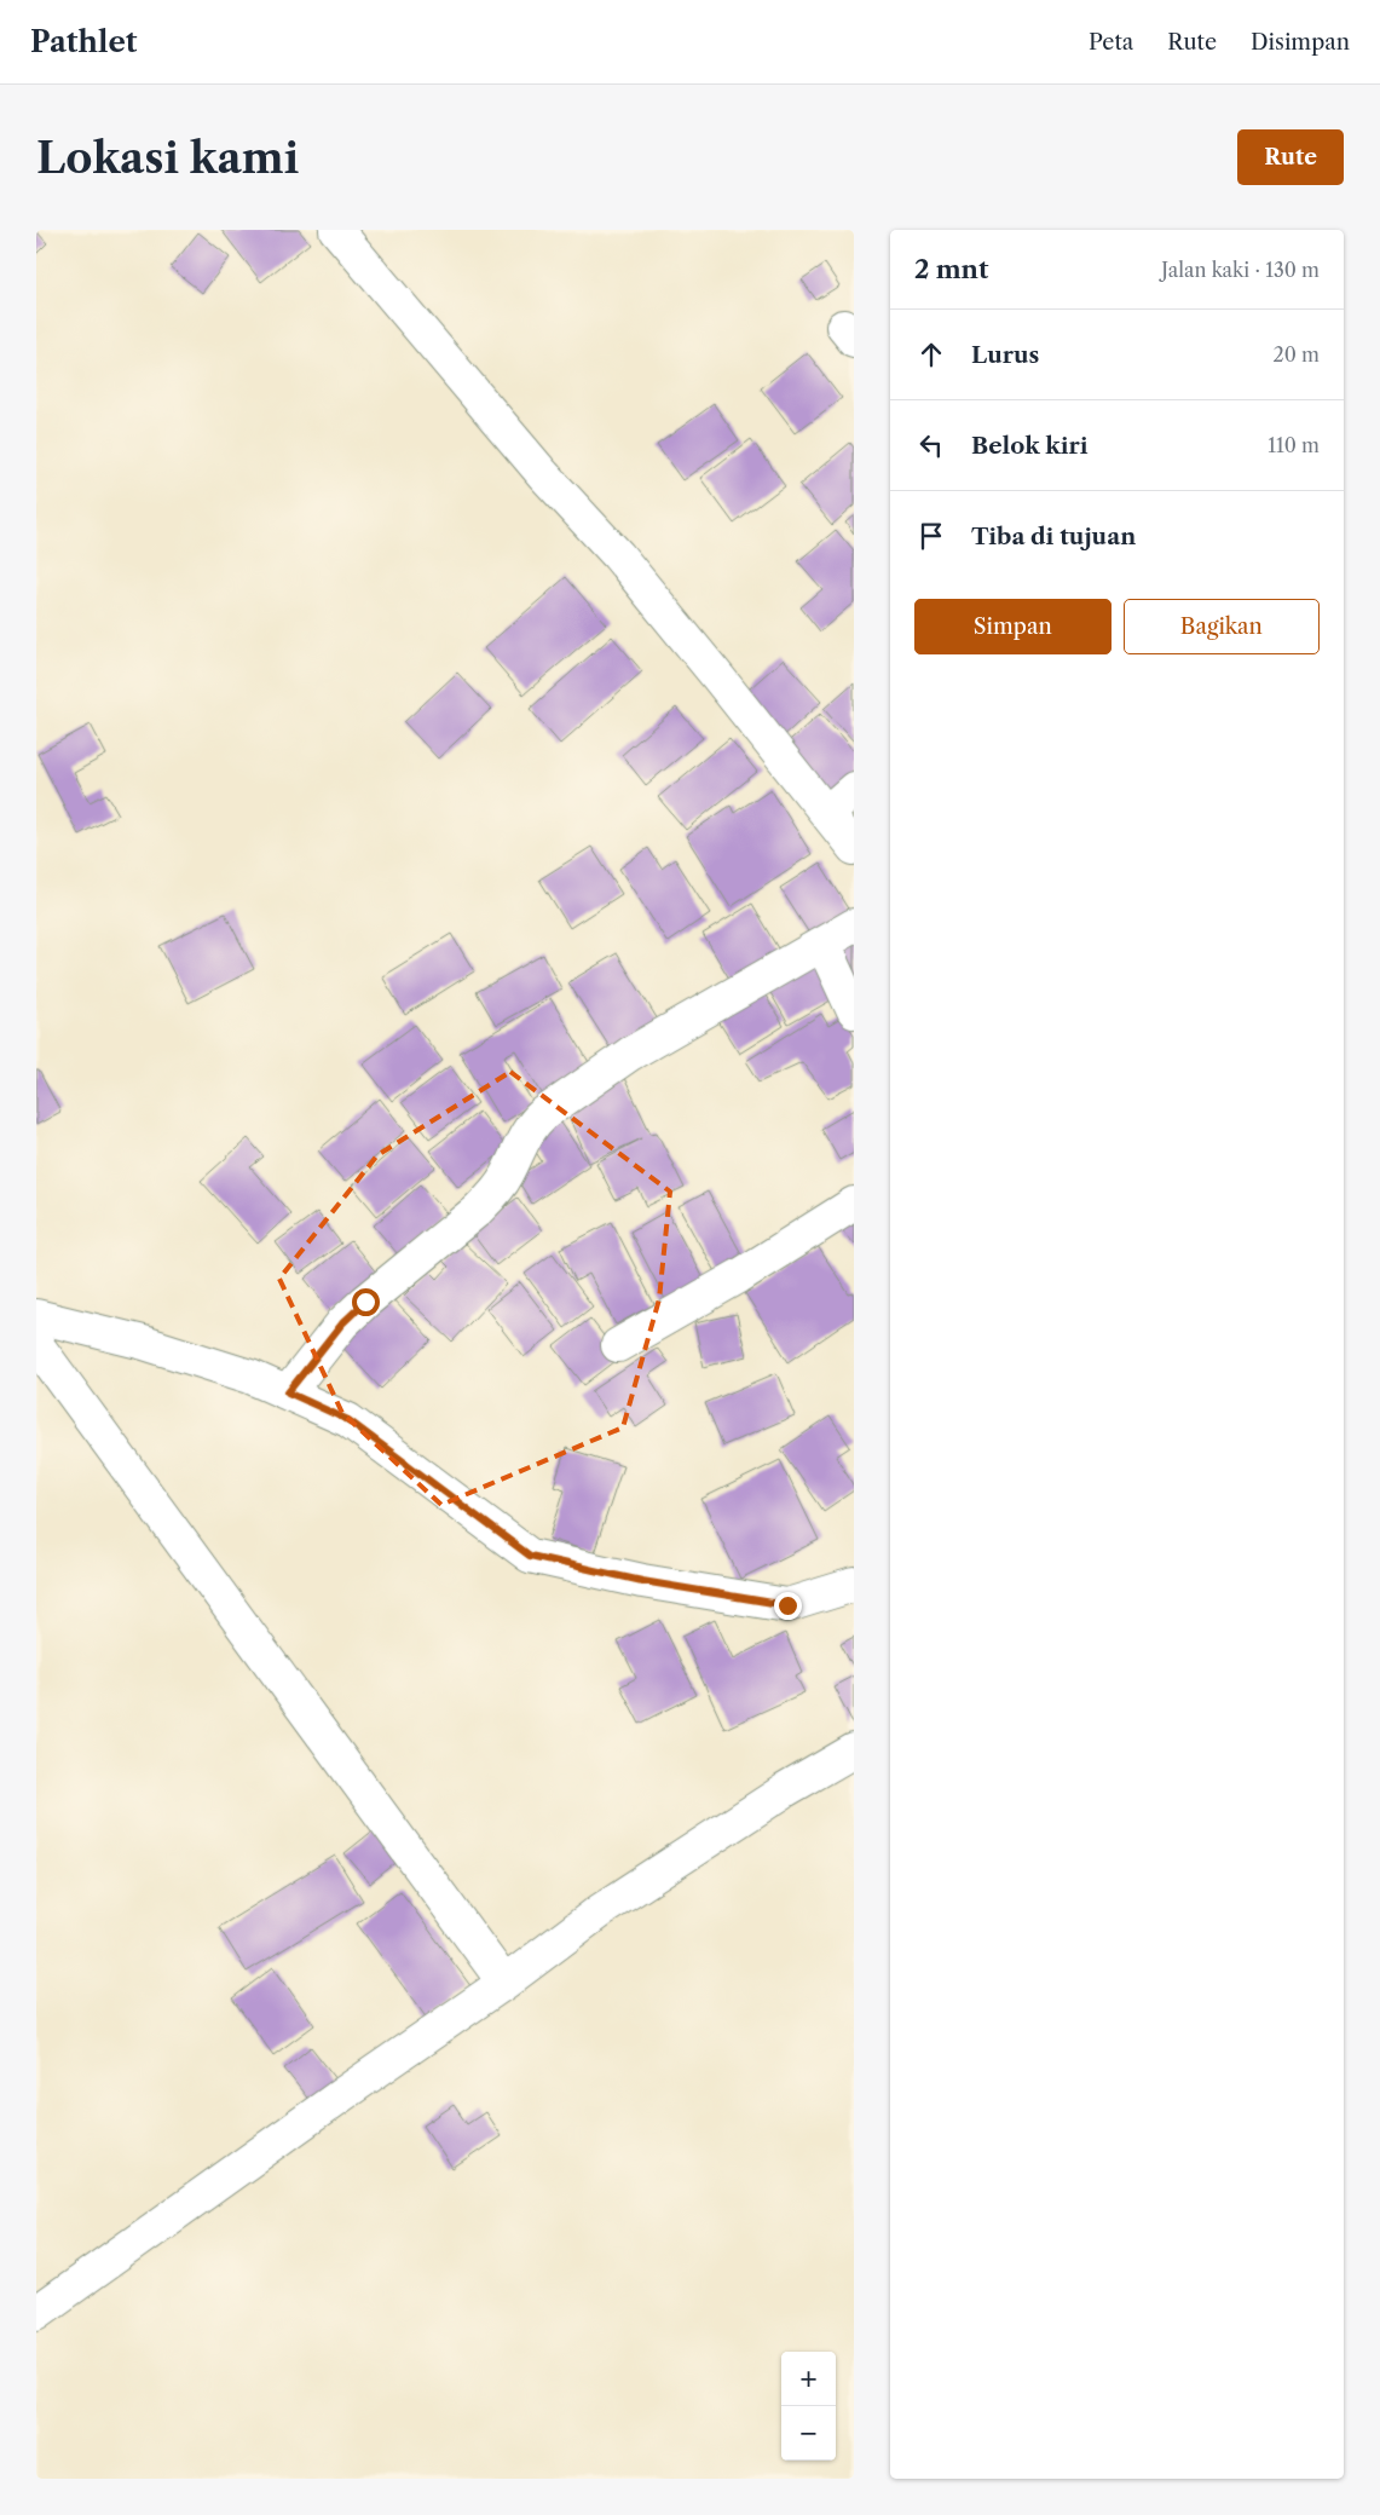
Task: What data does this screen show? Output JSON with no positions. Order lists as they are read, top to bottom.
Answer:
{
  "page": {
    "header": "Pathlet",
    "nav": ["Peta", "Rute", "Disimpan"],
    "buttons": [
      "Rute",
      ["Simpan", "Bagikan"]
    ],
    "title": "Lokasi kami",
    "heading": ["2 mnt", "Jalan kaki · 130 m"],
    "list": [
      ["Lurus", "20 m"],
      ["Belok kiri", "110 m"],
      "Tiba di tujuan"
    ],
    "map_buttons": ["+", "−"]
  }
}
